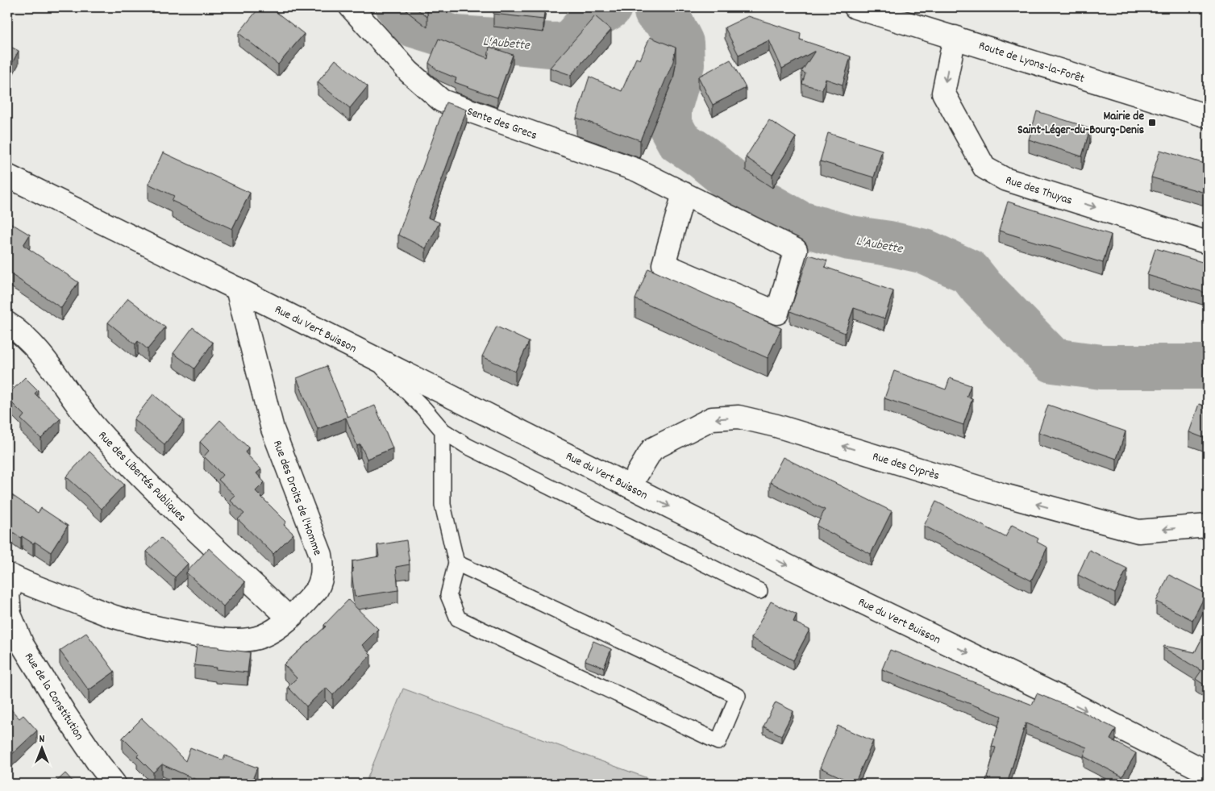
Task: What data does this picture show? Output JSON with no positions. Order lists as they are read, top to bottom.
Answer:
{
  "streets": {
    "street": [
      "Route de Lyons-la-Forêt",
      "Sente des Grecs",
      "Rue des Thuyas",
      "Rue du Vert Buisson",
      "Rue des Cyprès",
      "Rue des Libertés Publiques",
      "Rue des Droits de l'Homme",
      "Rue de la Constitution"
    ]
  },
  "crossings": [
    ["Route de Lyons-la-Forêt", "Rue des Thuyas"],
    ["Rue du Vert Buisson", "Rue des Cyprès"],
    ["Rue du Vert Buisson", "Rue des Droits de l'Homme"],
    ["Rue des Libertés Publiques", "Rue des Droits de l'Homme"],
    ["Rue des Droits de l'Homme", "Rue de la Constitution"]
  ],
  "one_way": ["Rue des Thuyas", "Rue du Vert Buisson", "Rue des Cyprès"],
  "water": ["L'Aubette"],
  "places": {
    "transit": ["Mairie de Saint-Léger-du-Bourg-Denis"]
  },
  "north": "top"
}
